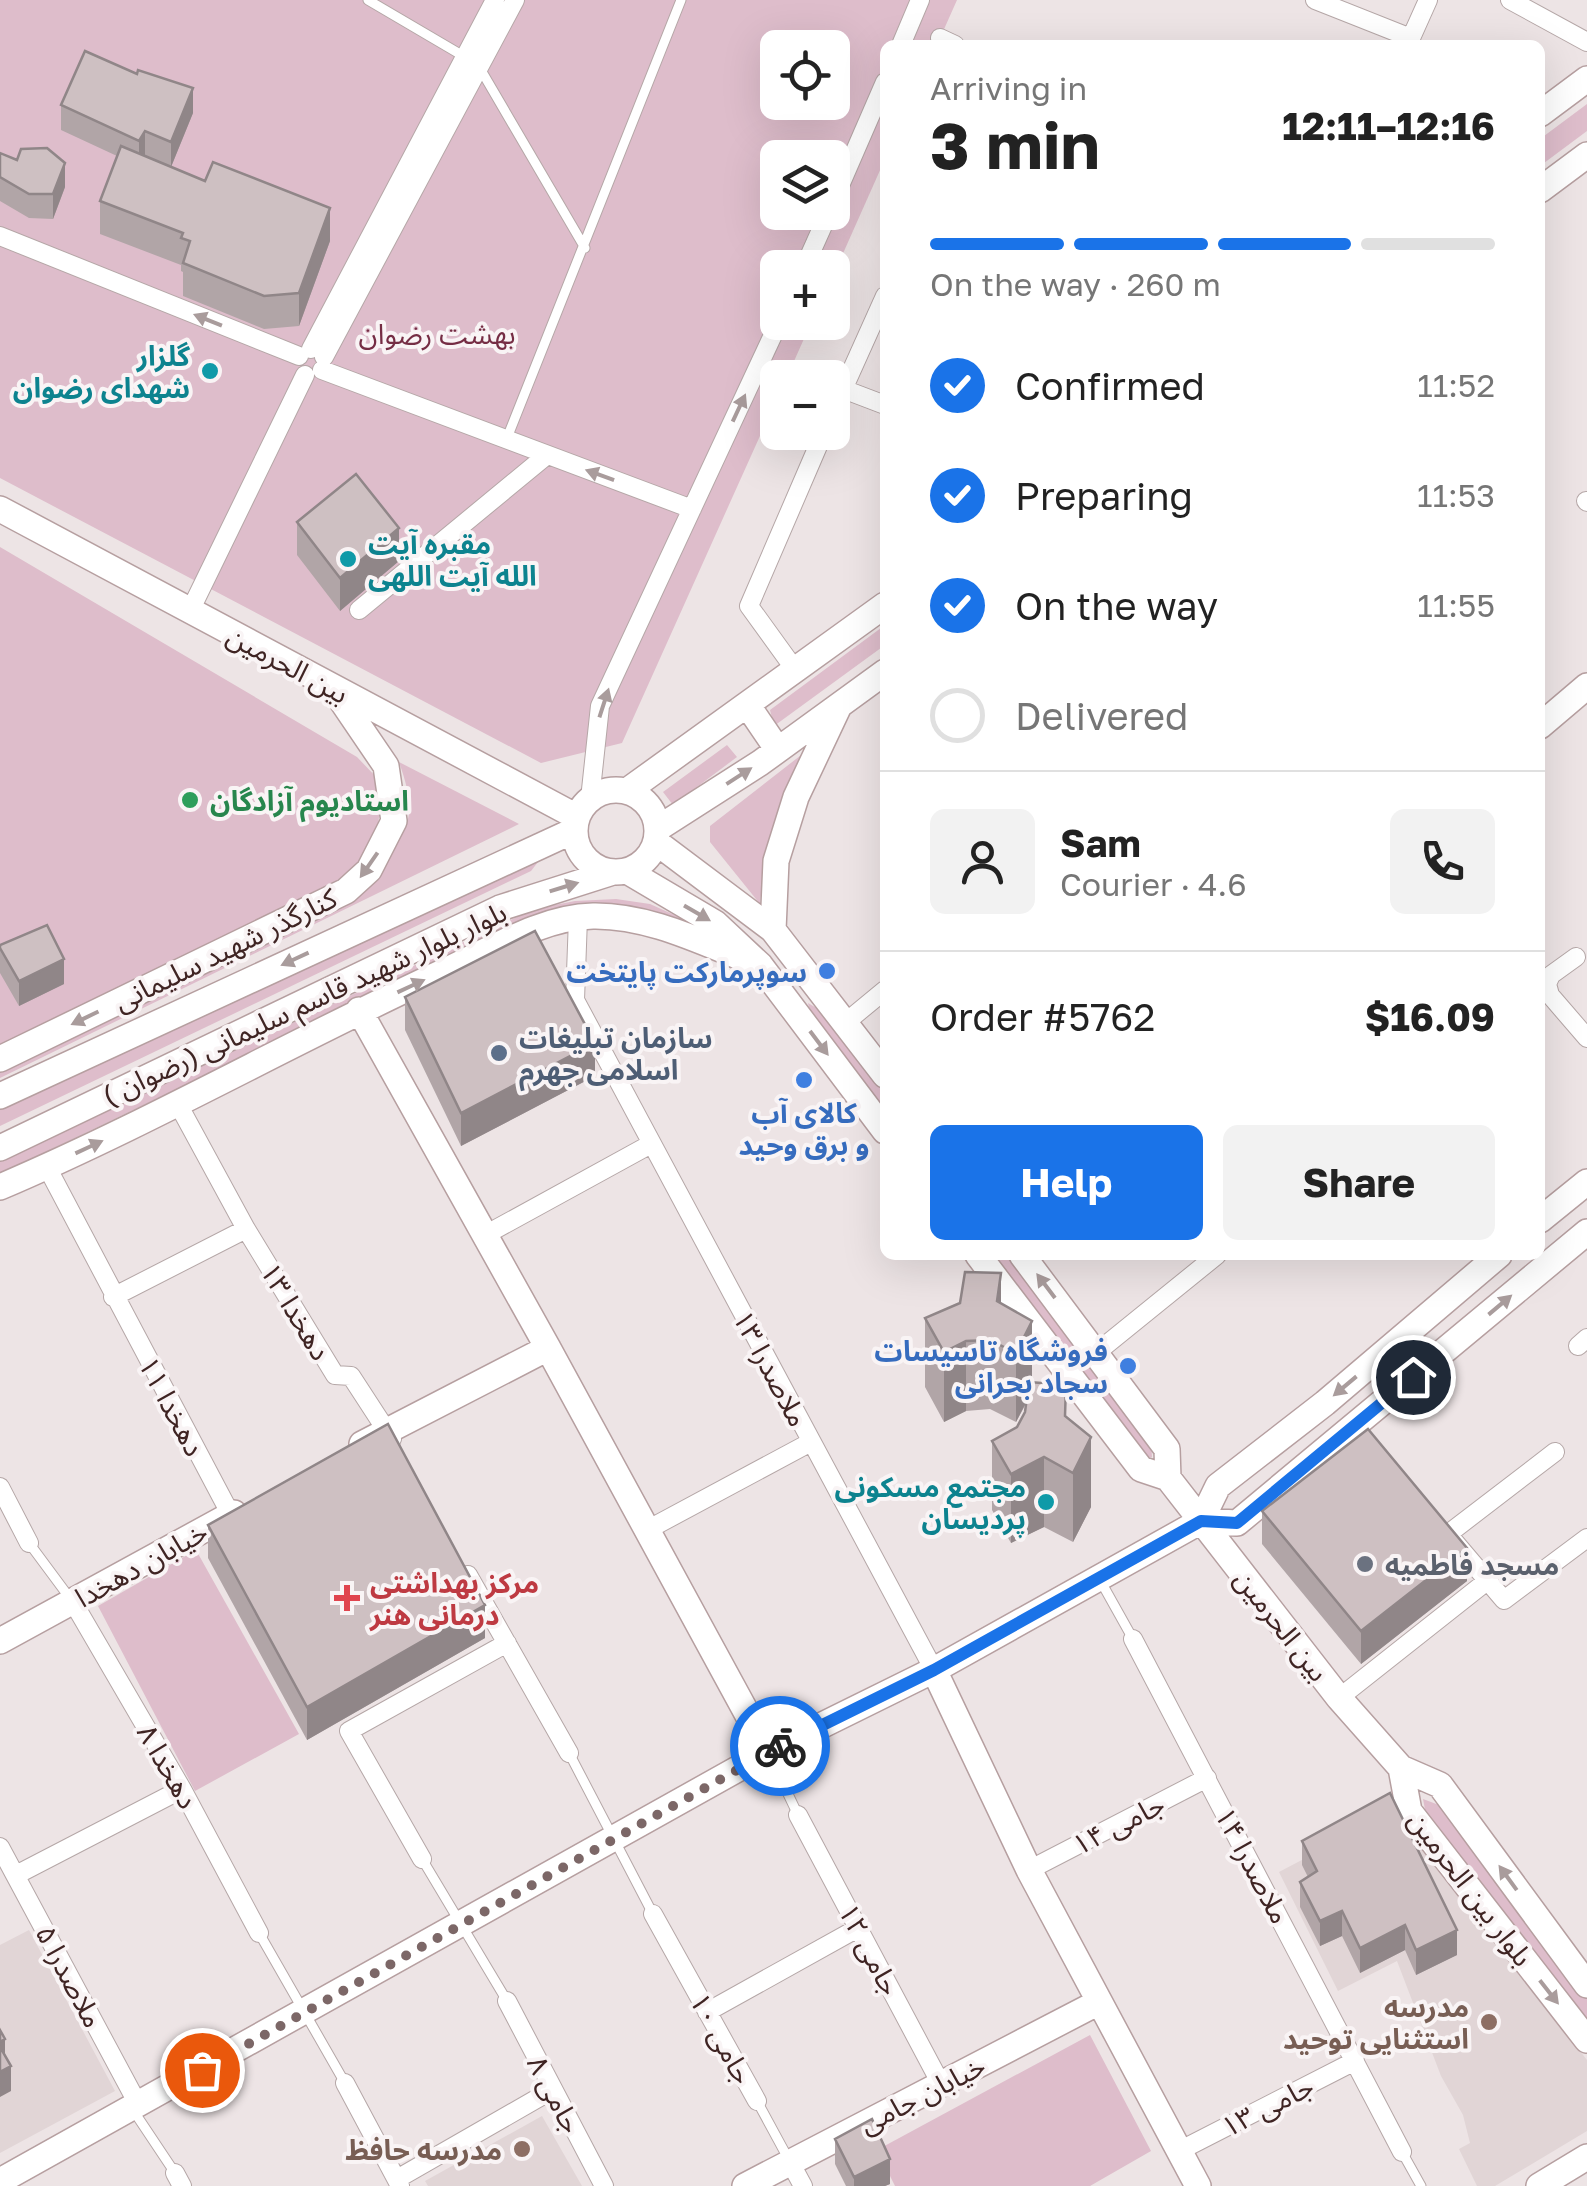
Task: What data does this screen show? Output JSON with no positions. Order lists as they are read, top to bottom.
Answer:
{
  "streets": {
    "main road": [
      "بین الحرمین",
      "کنارگذر شهید سلیمانی",
      "بلوار بلوار شهید قاسم سلیمانی (رضوان )",
      "خیابان دهخدا",
      "بلوار بین الحرمین",
      "خیابان جامی"
    ],
    "street": [
      "دهخدا ۱۳",
      "ملاصدرا ۱۳",
      "دهخدا ۱۱",
      "دهخدا ۸",
      "جامی ۱۴",
      "ملاصدرا ۱۴",
      "جامی ۱۲",
      "ملاصدرا ۵",
      "جامی ۱۰",
      "جامی ۸",
      "جامی ۱۳"
    ]
  },
  "crossings": [
    ["بین الحرمین", "کنارگذر شهید سلیمانی"],
    ["بین الحرمین", "بلوار بلوار شهید قاسم سلیمانی (رضوان )"],
    ["بین الحرمین", "بلوار بین الحرمین"],
    ["دهخدا ۱۱", "خیابان دهخدا"],
    ["خیابان دهخدا", "دهخدا ۸"],
    ["جامی ۱۴", "ملاصدرا ۱۴"],
    ["ملاصدرا ۱۴", "جامی ۱۳"],
    ["جامی ۱۲", "خیابان جامی"],
    ["جامی ۱۰", "خیابان جامی"]
  ],
  "parks": ["بهشت رضوان"],
  "places": {
    "other": [
      "گلزار شهدای رضوان",
      "مقبره آیت الله آیت اللهی",
      "استادیوم آزادگان",
      "سوپرمارکت پایتخت",
      "سازمان تبلیغات اسلامی جهرم",
      "کالای آب و برق وحید",
      "فروشگاه تاسیسات سجاد بحرانی",
      "مجتمع مسکونی پردیسان",
      "مسجد فاطمیه",
      "مدرسه استثنایی توحید",
      "مدرسه حافظ"
    ],
    "health": ["مرکز بهداشتی درمانی هنر"]
  },
  "page": {
    "map_buttons": ["+", "−"],
    "heading": ["3 min", "Arriving in", "12:11–12:16"],
    "panel": [
      "Sam",
      "Courier · 4.6",
      "Order #5762",
      "$16.09"
    ],
    "bar": "On the way · 260 m",
    "list": [
      ["Confirmed", "11:52"],
      ["Preparing", "11:53"],
      ["On the way", "11:55"],
      "Delivered"
    ],
    "buttons": ["Help", "Share"]
  }
}
